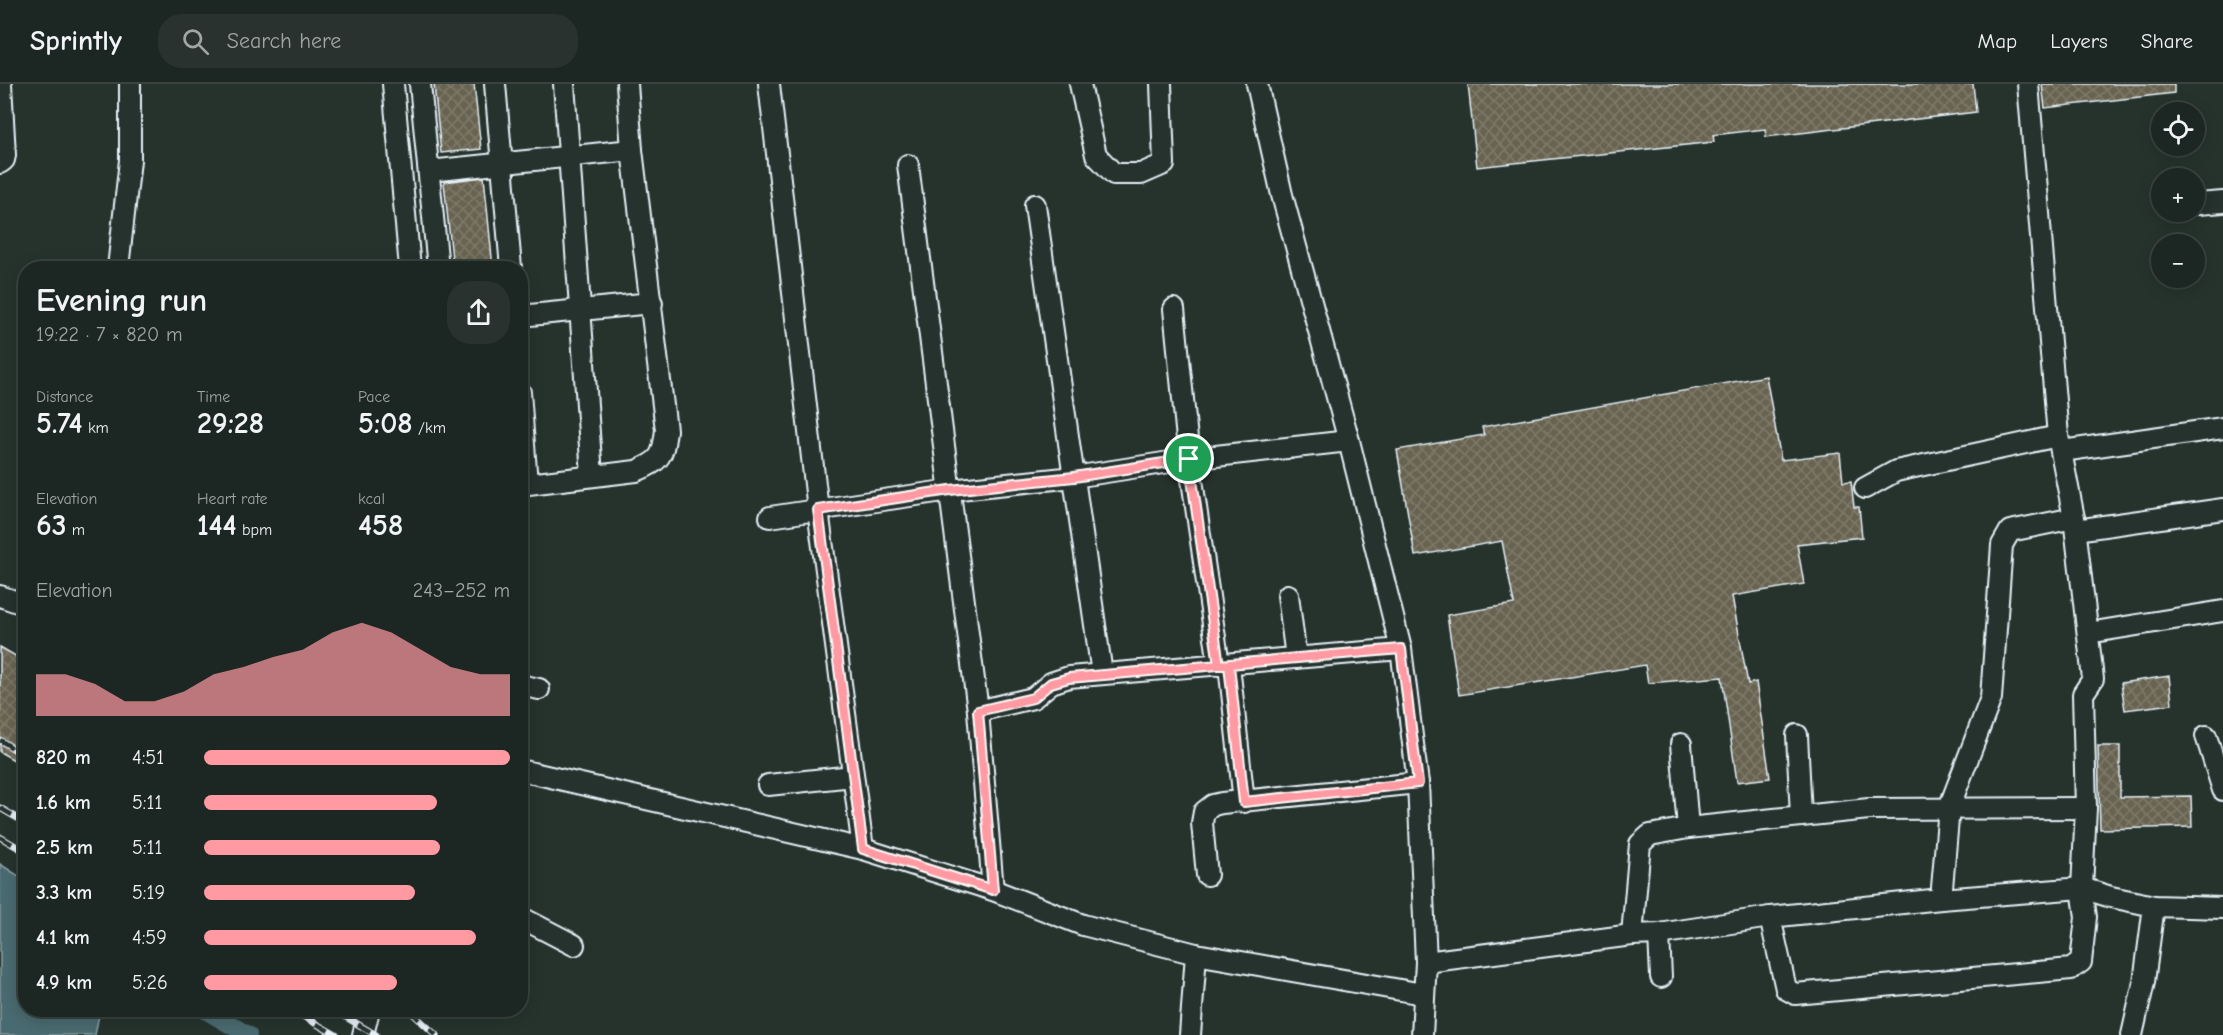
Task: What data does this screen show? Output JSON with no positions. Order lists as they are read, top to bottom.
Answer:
{
  "page": {
    "header": "Sprintly",
    "search": "Search here",
    "nav": ["Map", "Layers", "Share"],
    "map_buttons": ["+", "−"],
    "heading": ["Evening run", "19:22 · 7 × 820 m"],
    "stats": [
      ["Distance", "5.74 km"],
      ["Time", "29:28"],
      ["Pace", "5:08 /km"],
      ["Elevation", "63 m"],
      ["Heart rate", "144 bpm"],
      ["kcal", "458"]
    ],
    "chart": ["Elevation", "243–252 m"],
    "list": [
      {
        "name": "820 m",
        "note": "4:51"
      },
      {
        "name": "1.6 km",
        "note": "5:11"
      },
      {
        "name": "2.5 km",
        "note": "5:11"
      },
      {
        "name": "3.3 km",
        "note": "5:19"
      },
      {
        "name": "4.1 km",
        "note": "4:59"
      },
      {
        "name": "4.9 km",
        "note": "5:26"
      }
    ]
  }
}
